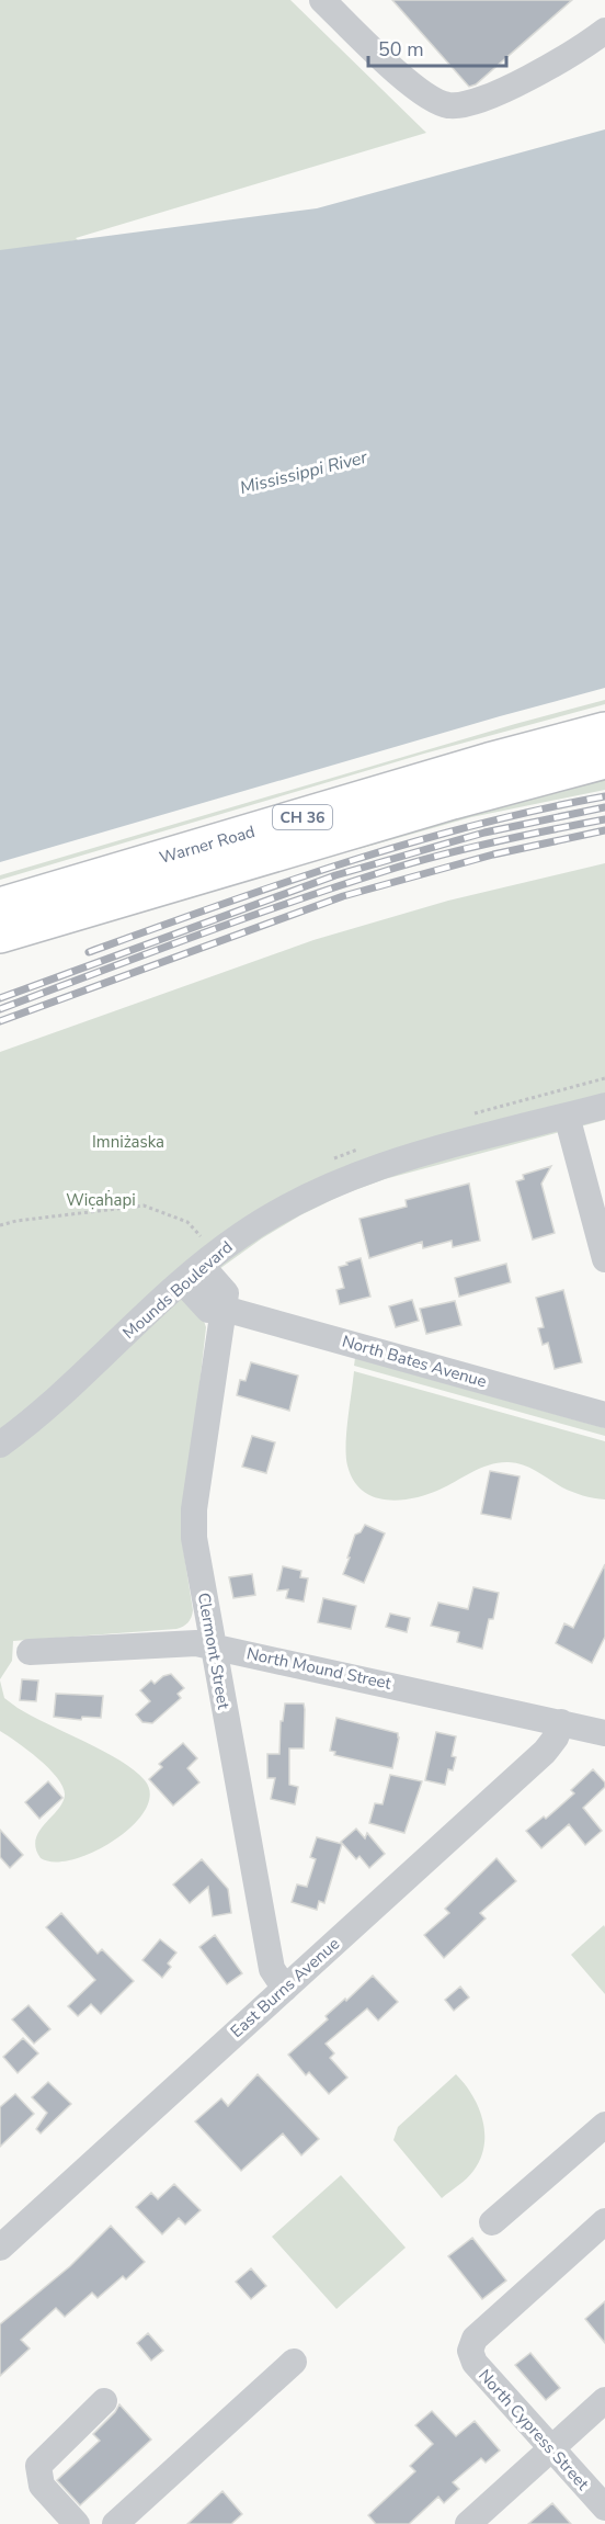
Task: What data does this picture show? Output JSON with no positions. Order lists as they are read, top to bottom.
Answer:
{
  "streets": {
    "highway": ["CH 36", "Warner Road"],
    "street": [
      "Mounds Boulevard",
      "North Bates Avenue",
      "Clermont Street",
      "North Mound Street",
      "East Burns Avenue",
      "North Cypress Street"
    ]
  },
  "crossings": [
    ["Mounds Boulevard", "Clermont Street"],
    ["North Bates Avenue", "Clermont Street"],
    ["Clermont Street", "North Mound Street"],
    ["Clermont Street", "East Burns Avenue"],
    ["North Mound Street", "East Burns Avenue"]
  ],
  "water": ["Mississippi River"],
  "parks": ["Imniżaska", "Wic̣aḣapi"],
  "scale_bar": "50 m"
}
